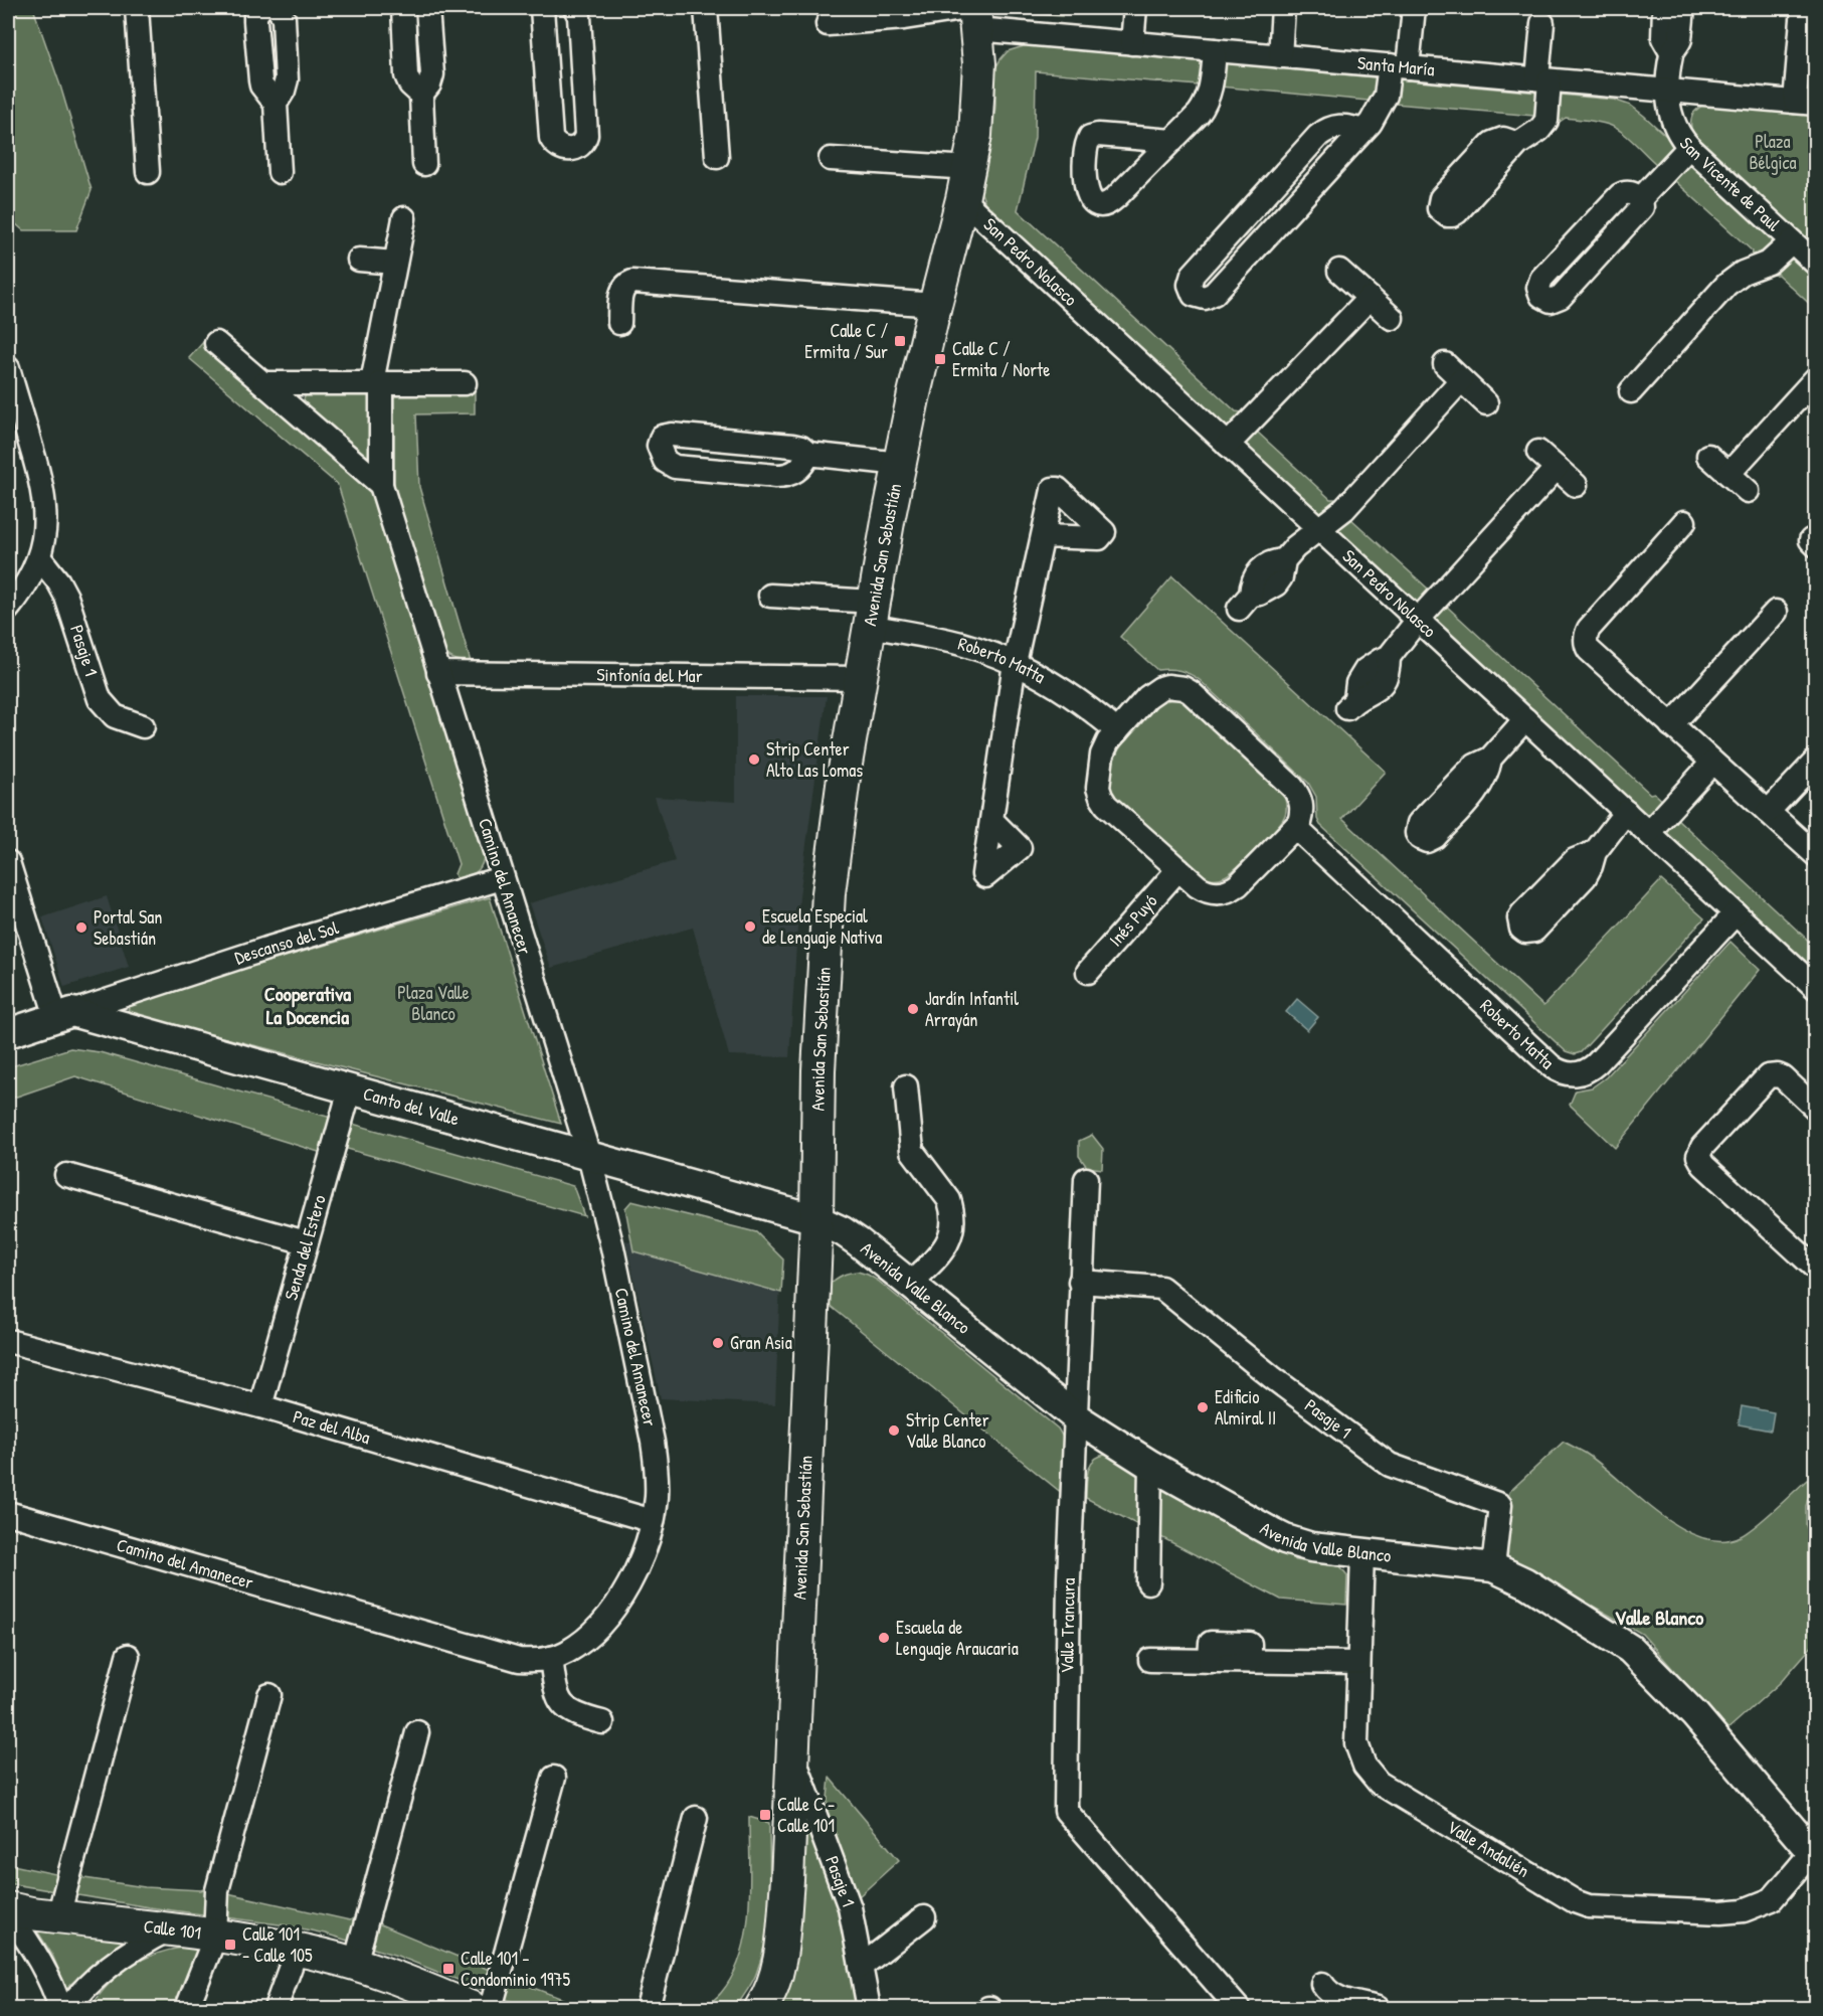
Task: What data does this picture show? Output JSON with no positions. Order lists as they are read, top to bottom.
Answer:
{
  "streets": {
    "main road": ["Avenida San Sebastián", "Calle 101"],
    "street": [
      "Santa María",
      "San Vicente de Paul",
      "San Pedro Nolasco",
      "Pasaje 1",
      "Roberto Matta",
      "Sinfonía del Mar",
      "Camino del Amanecer",
      "Inés Puyó",
      "Descanso del Sol",
      "Canto del Valle",
      "Senda del Estero",
      "Avenida Valle Blanco",
      "Paz del Alba",
      "Valle Trancura",
      "Valle Andalién"
    ]
  },
  "crossings": [
    ["Santa María", "San Vicente de Paul"],
    ["Santa María", "Avenida San Sebastián"],
    ["San Pedro Nolasco", "Avenida San Sebastián"],
    ["San Pedro Nolasco", "Roberto Matta"],
    ["Avenida San Sebastián", "Pasaje 1"],
    ["Avenida San Sebastián", "Roberto Matta"],
    ["Avenida San Sebastián", "Sinfonía del Mar"],
    ["Avenida San Sebastián", "Canto del Valle"],
    ["Avenida San Sebastián", "Avenida Valle Blanco"],
    ["Pasaje 1", "Avenida Valle Blanco"],
    ["Pasaje 1", "Valle Trancura"],
    ["Roberto Matta", "Inés Puyó"],
    ["Sinfonía del Mar", "Camino del Amanecer"],
    ["Camino del Amanecer", "Descanso del Sol"],
    ["Camino del Amanecer", "Canto del Valle"],
    ["Camino del Amanecer", "Paz del Alba"],
    ["Descanso del Sol", "Canto del Valle"],
    ["Canto del Valle", "Senda del Estero"],
    ["Canto del Valle", "Avenida Valle Blanco"],
    ["Senda del Estero", "Paz del Alba"],
    ["Avenida Valle Blanco", "Valle Trancura"],
    ["Avenida Valle Blanco", "Valle Andalién"]
  ],
  "districts": ["Cooperativa La Docencia", "Valle Blanco"],
  "parks": ["Plaza Bélgica", "Plaza Valle Blanco"],
  "places": {
    "transit": [
      "Calle C / Ermita / Sur",
      "Calle C / Ermita / Norte",
      "Calle C - Calle 101",
      "Calle 101 - Calle 105",
      "Calle 101 - Condominio 1975"
    ],
    "other": [
      "Strip Center Alto Las Lomas",
      "Escuela Especial de Lenguaje Nativa",
      "Portal San Sebastián",
      "Jardín Infantil Arrayán",
      "Gran Asia",
      "Edificio Almiral II",
      "Strip Center Valle Blanco",
      "Escuela de Lenguaje Araucaria"
    ]
  }
}
